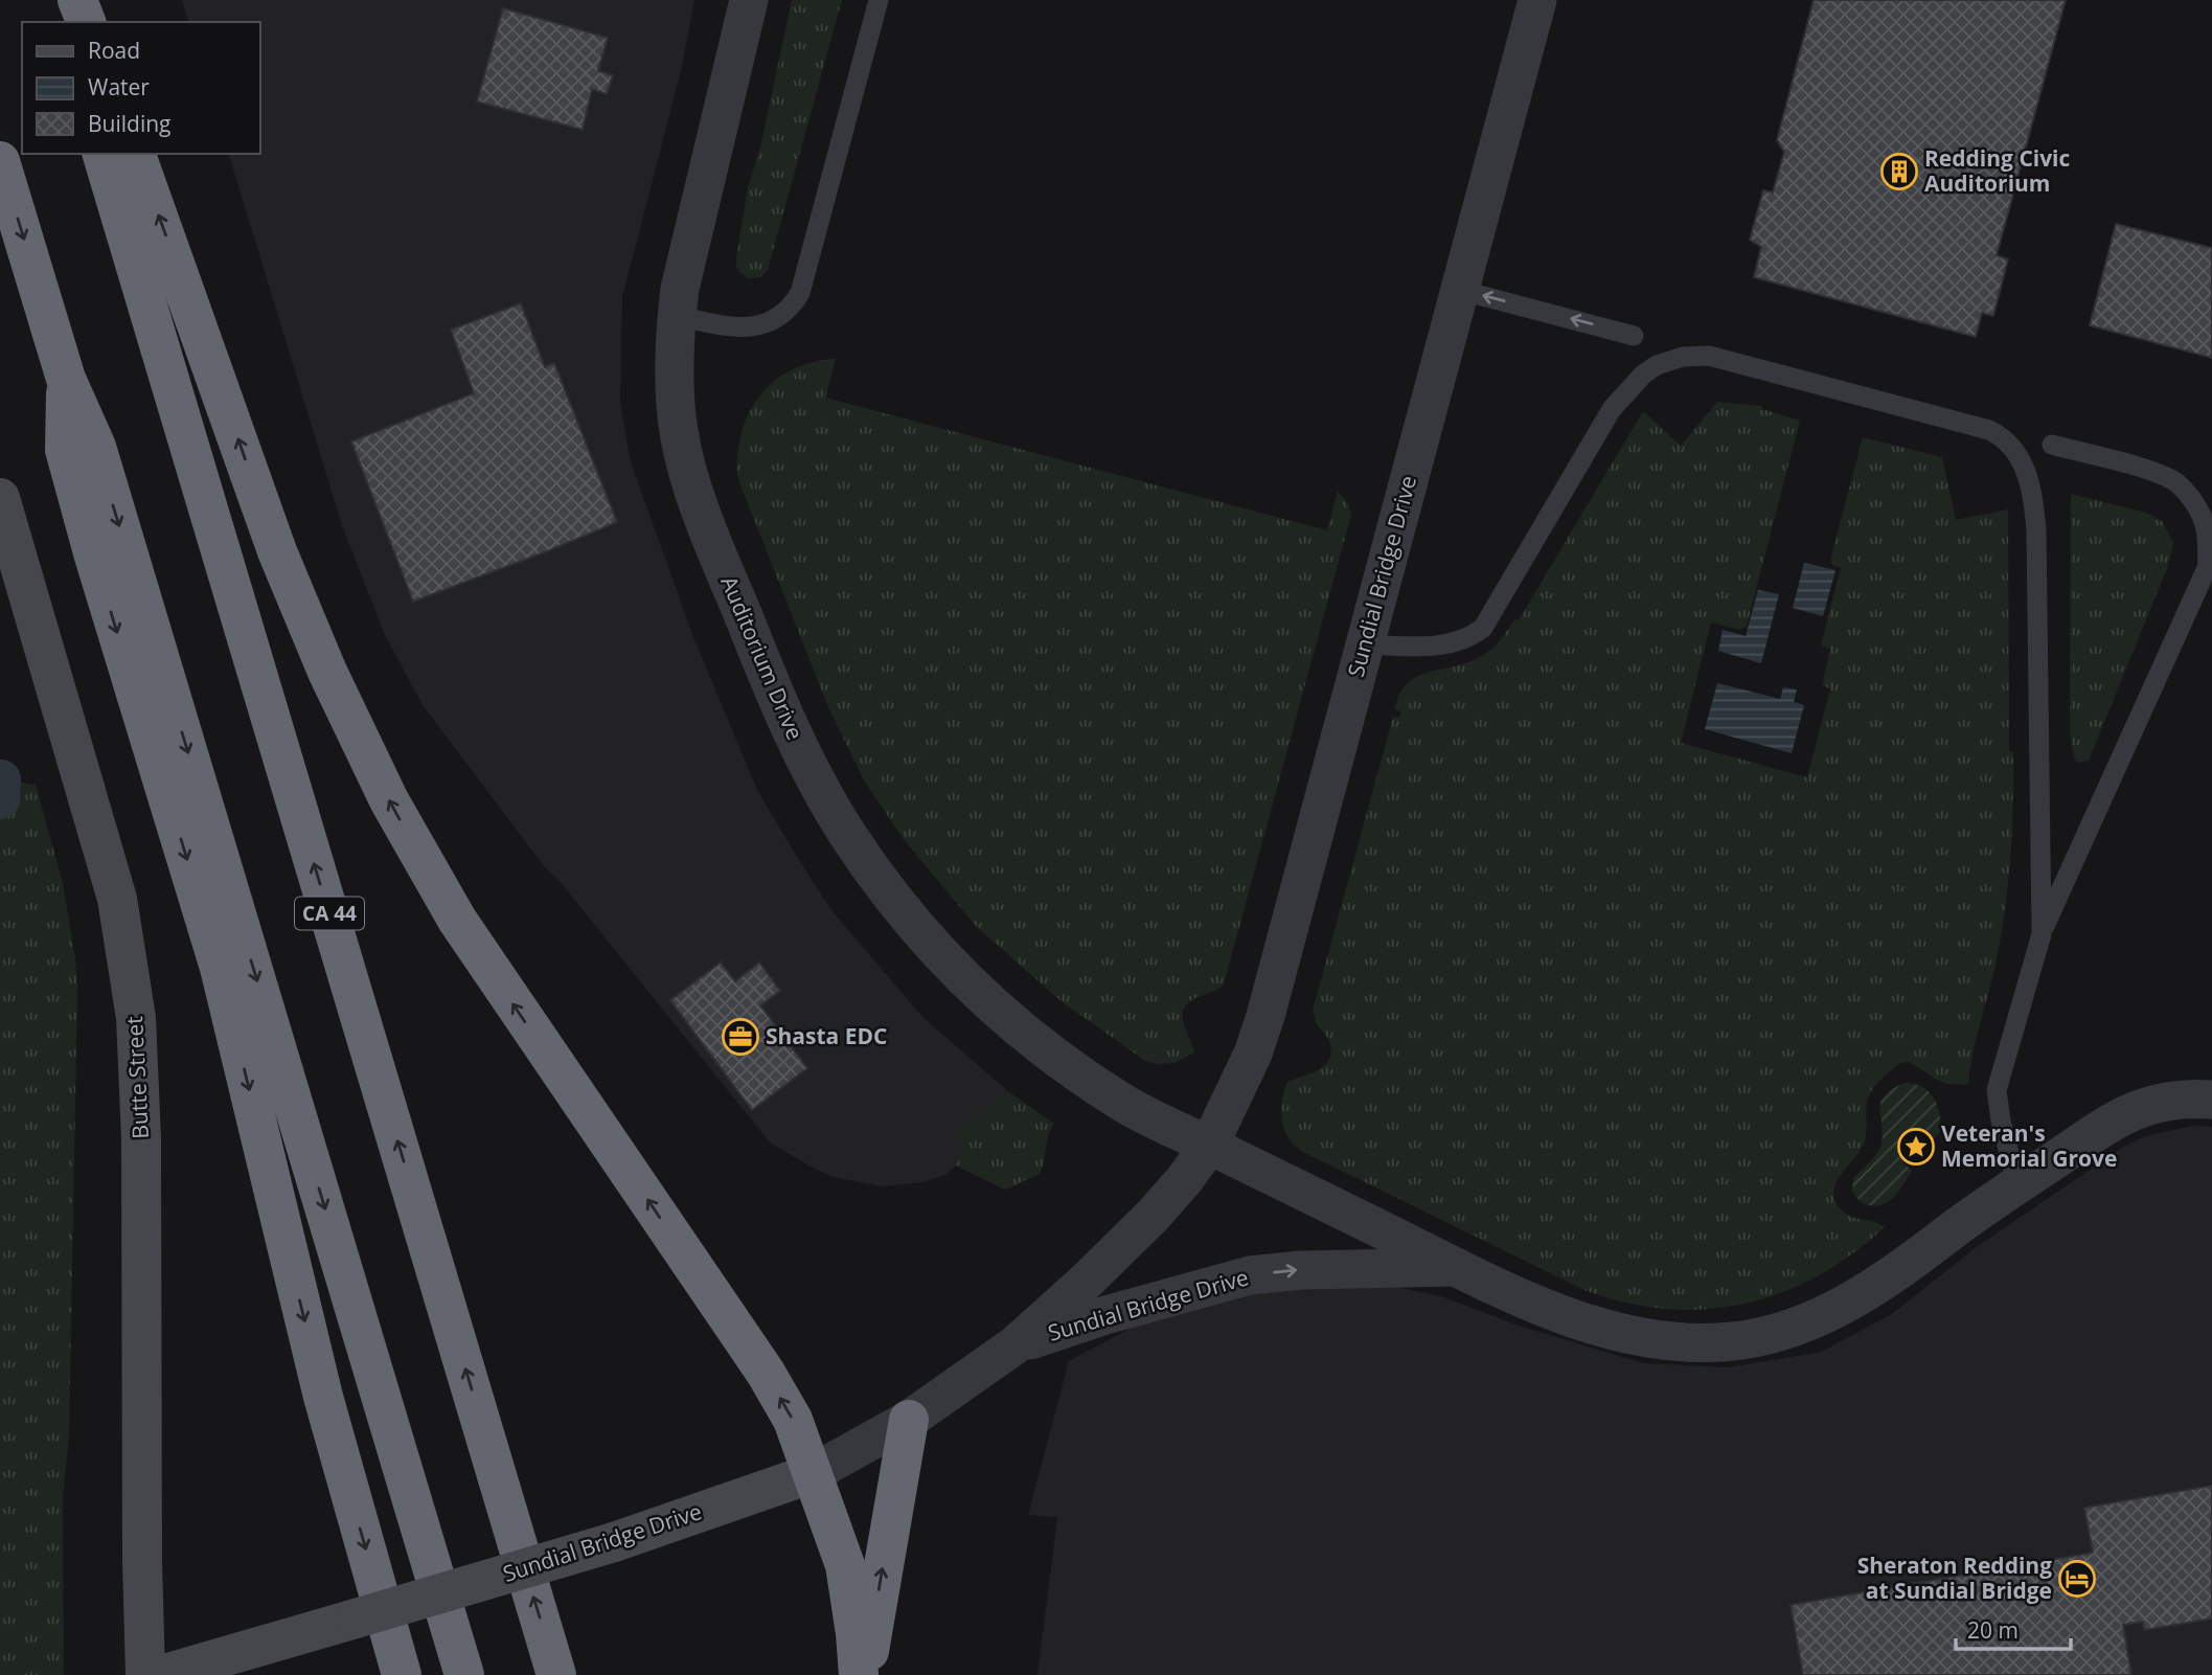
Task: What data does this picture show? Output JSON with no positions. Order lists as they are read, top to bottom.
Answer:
{
  "streets": {
    "highway": ["CA 44"],
    "main road": ["Sundial Bridge Drive", "Butte Street"],
    "street": ["Auditorium Drive"]
  },
  "crossings": [
    ["Sundial Bridge Drive", "Auditorium Drive"]
  ],
  "places": {
    "building": ["Redding Civic Auditorium"],
    "office": ["Shasta EDC"],
    "place": ["Veteran's Memorial Grove"],
    "hotel": ["Sheraton Redding at Sundial Bridge"]
  },
  "legend": ["Road", "Water", "Building"],
  "scale_bar": "20 m"
}
